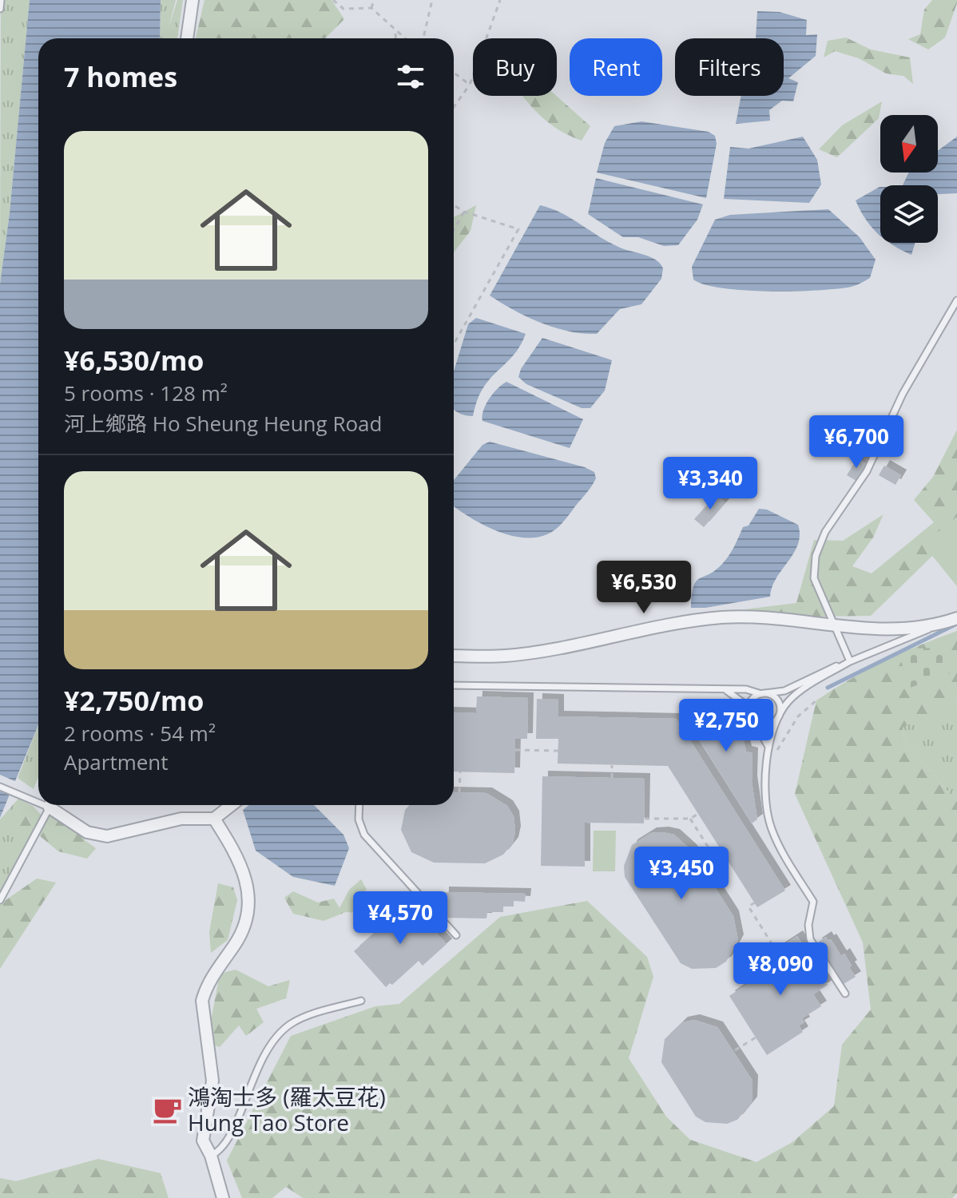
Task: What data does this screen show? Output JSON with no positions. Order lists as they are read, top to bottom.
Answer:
{
  "places": {
    "cafe": ["鴻淘士多 (羅太豆花) Hung Tao Store"]
  },
  "north": "bottom",
  "page": {
    "chip": ["Buy", "Rent", "Filters"],
    "heading": "7 homes",
    "list": [
      {
        "name": "¥6,530/mo",
        "note": "5 rooms · 128 m² · 河上鄉路 Ho Sheung Heung Road"
      },
      {
        "name": "¥2,750/mo",
        "note": "2 rooms · 54 m² · Apartment"
      }
    ],
    "price": [
      "¥6,700",
      "¥3,340",
      "¥6,530",
      "¥2,750",
      "¥3,450",
      "¥4,570",
      "¥8,090"
    ]
  }
}
